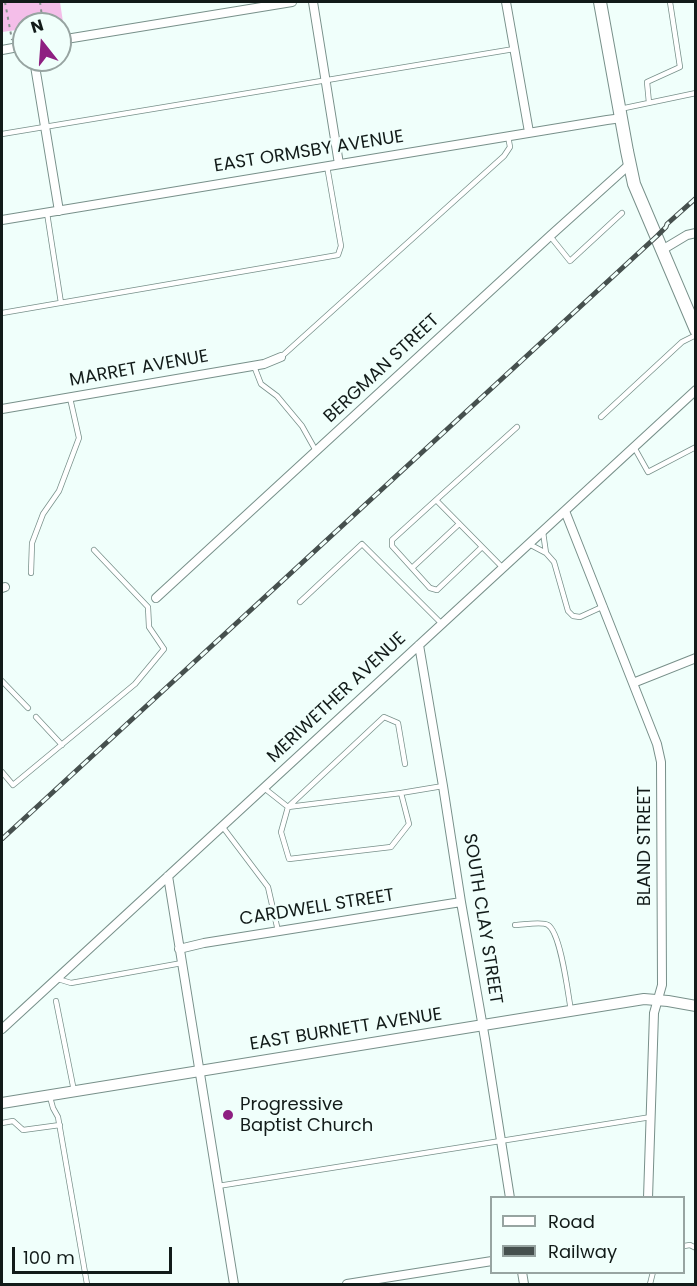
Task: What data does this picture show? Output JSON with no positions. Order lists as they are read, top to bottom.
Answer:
{
  "streets": {
    "street": [
      "EAST ORMSBY AVENUE",
      "MARRET AVENUE",
      "BERGMAN STREET",
      "MERIWETHER AVENUE",
      "BLAND STREET",
      "CARDWELL STREET",
      "SOUTH CLAY STREET",
      "EAST BURNETT AVENUE"
    ]
  },
  "crossings": [
    ["MERIWETHER AVENUE", "BLAND STREET"],
    ["MERIWETHER AVENUE", "SOUTH CLAY STREET"],
    ["BLAND STREET", "EAST BURNETT AVENUE"],
    ["CARDWELL STREET", "SOUTH CLAY STREET"],
    ["SOUTH CLAY STREET", "EAST BURNETT AVENUE"]
  ],
  "places": ["Progressive Baptist Church"],
  "legend": ["Road", "Railway"],
  "scale_bar": "100 m",
  "north": "top"
}
